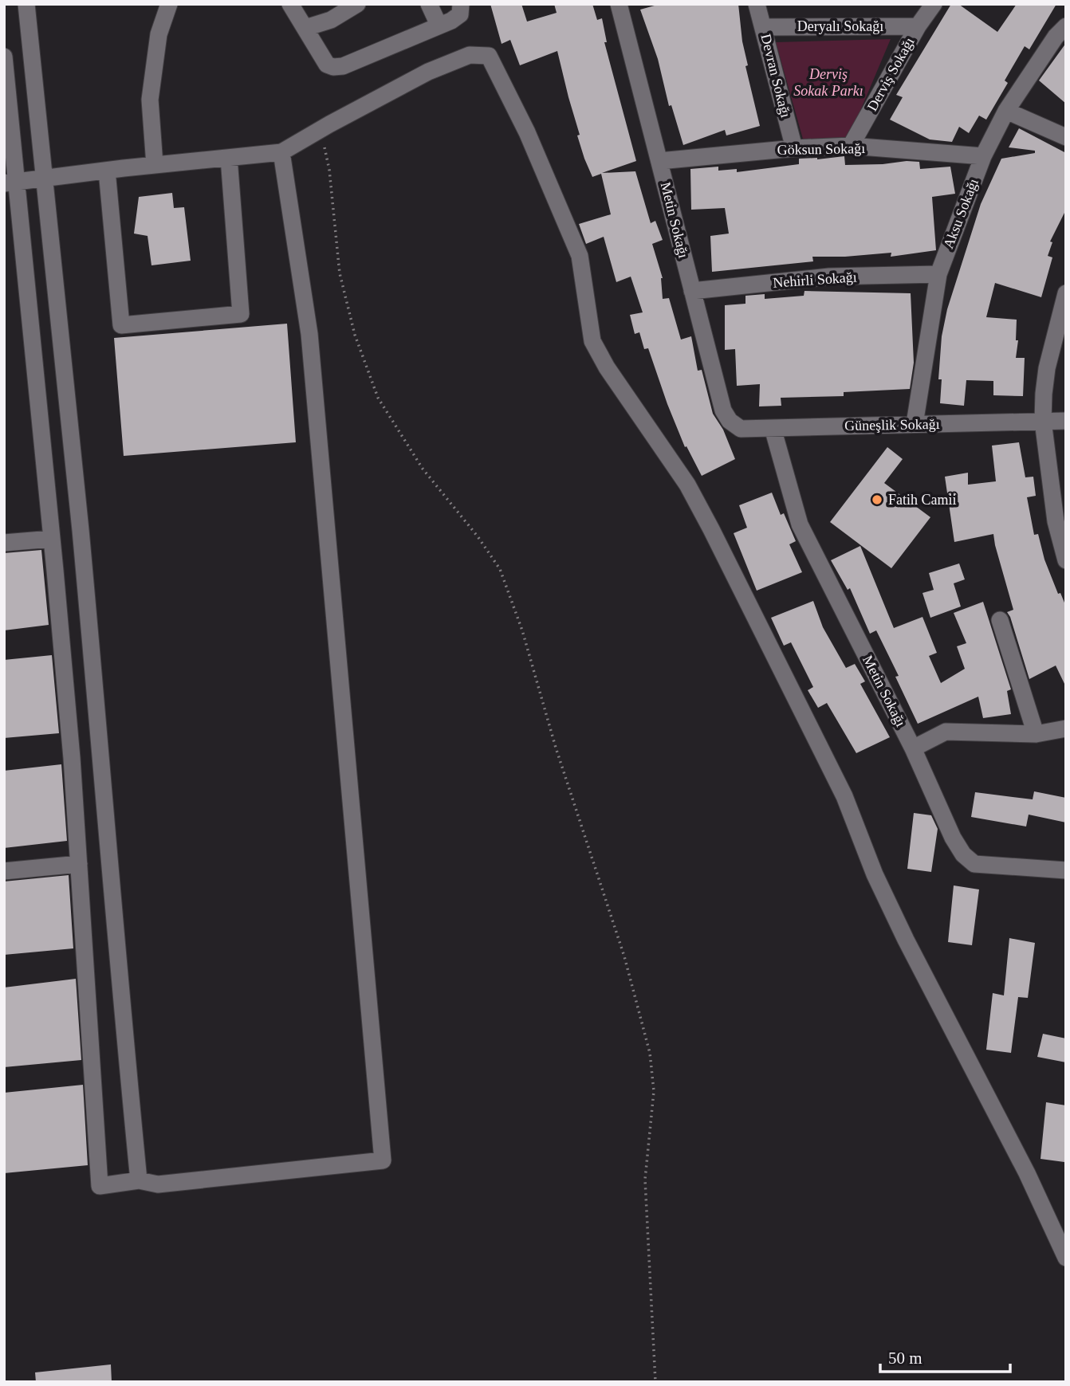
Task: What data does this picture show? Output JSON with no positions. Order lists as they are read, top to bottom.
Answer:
{
  "streets": {
    "street": [
      "Deryalı Sokağı",
      "Derviş Sokağı",
      "Devran Sokağı",
      "Göksun Sokağı",
      "Aksu Sokağı",
      "Metin Sokağı",
      "Nehirli Sokağı",
      "Güneşlik Sokağı"
    ]
  },
  "crossings": [
    ["Deryalı Sokağı", "Derviş Sokağı"],
    ["Deryalı Sokağı", "Devran Sokağı"],
    ["Derviş Sokağı", "Göksun Sokağı"],
    ["Devran Sokağı", "Göksun Sokağı"],
    ["Göksun Sokağı", "Aksu Sokağı"],
    ["Göksun Sokağı", "Metin Sokağı"],
    ["Aksu Sokağı", "Nehirli Sokağı"],
    ["Aksu Sokağı", "Güneşlik Sokağı"],
    ["Metin Sokağı", "Nehirli Sokağı"],
    ["Metin Sokağı", "Güneşlik Sokağı"]
  ],
  "parks": ["Derviş Sokak Parkı"],
  "places": ["Fatih Camii"],
  "scale_bar": "50 m"
}
